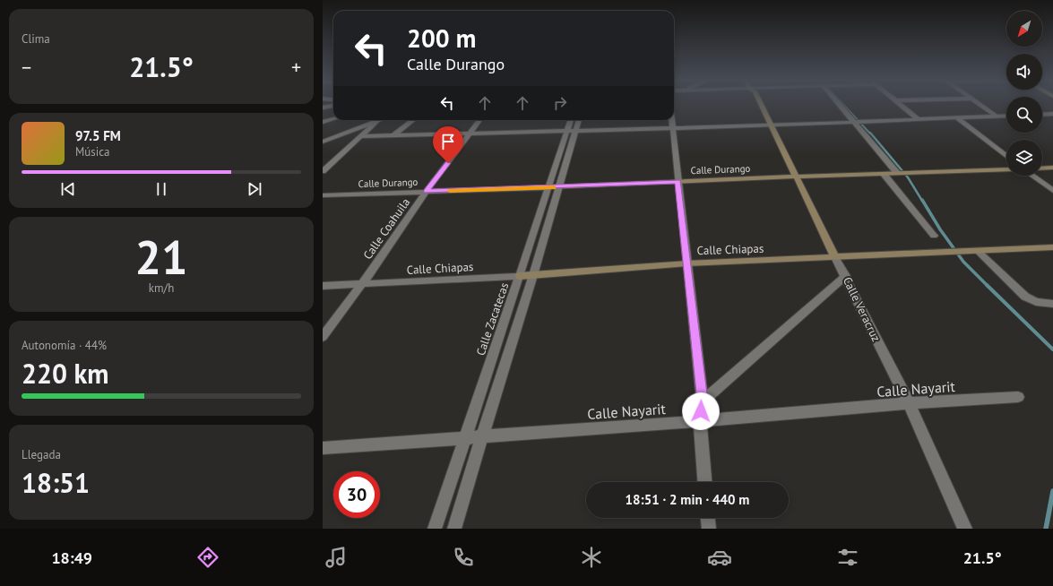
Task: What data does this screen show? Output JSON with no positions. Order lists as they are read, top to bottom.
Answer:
{
  "streets": {
    "street": [
      "Calle Durango",
      "Calle Coahuila",
      "Calle Chiapas",
      "Calle Veracruz",
      "Calle Zacatecas",
      "Calle Nayarit"
    ]
  },
  "crossings": [
    ["Calle Durango", "Calle Coahuila"],
    ["Calle Durango", "Calle Veracruz"],
    ["Calle Durango", "Calle Zacatecas"],
    ["Calle Coahuila", "Calle Chiapas"],
    ["Calle Chiapas", "Calle Veracruz"],
    ["Calle Chiapas", "Calle Zacatecas"],
    ["Calle Veracruz", "Calle Nayarit"],
    ["Calle Zacatecas", "Calle Nayarit"]
  ],
  "north": "bottom left",
  "page": {
    "tile": [
      "Clima",
      ["21", "km/h"],
      ["Autonomía · 44%", "220 km"],
      ["Llegada", "18:51"]
    ],
    "turn": ["200 m", "Calle Durango"],
    "heat": ["−", "21.5°", "+"],
    "song": ["97.5 FM", "Música"],
    "limit": "30",
    "trip": "18:51 · 2 min · 440 m",
    "tabs": ["18:49", "21.5°"]
  }
}
